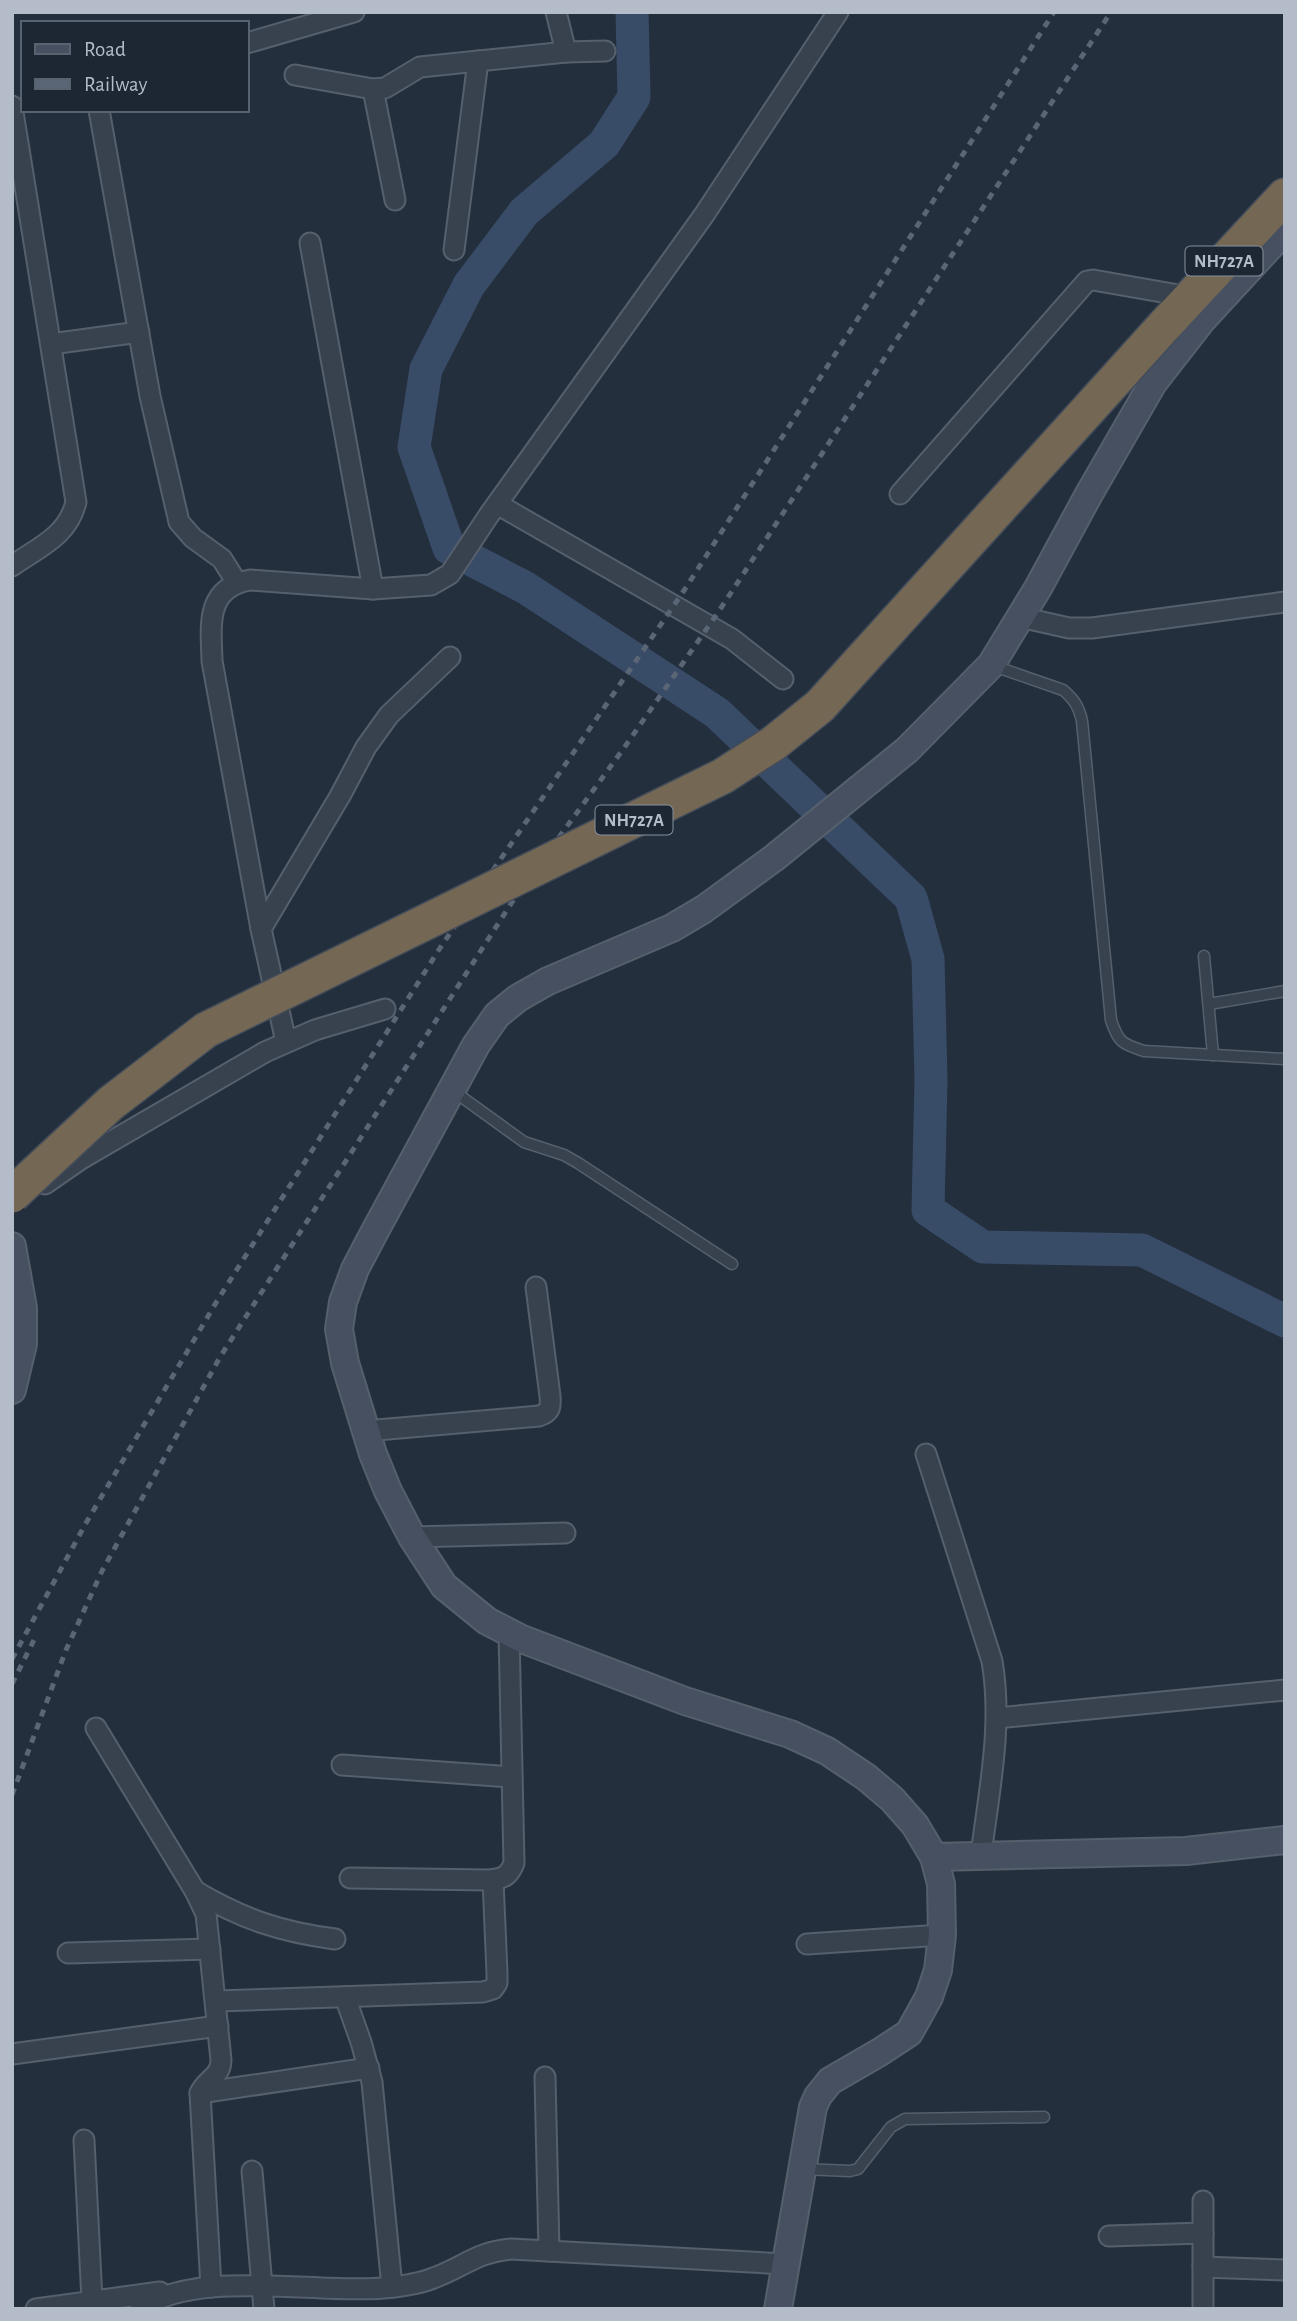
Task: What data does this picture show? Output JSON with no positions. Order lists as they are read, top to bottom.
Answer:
{
  "streets": {
    "highway": ["NH727A"]
  },
  "legend": ["Road", "Railway"]
}
